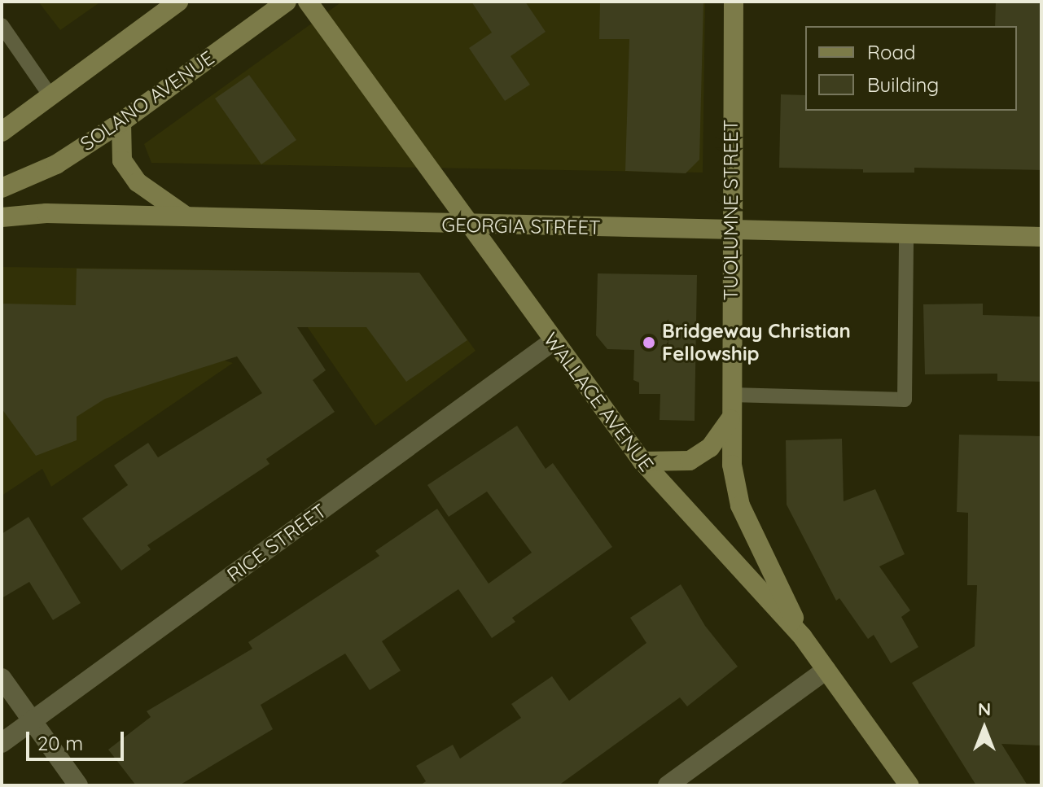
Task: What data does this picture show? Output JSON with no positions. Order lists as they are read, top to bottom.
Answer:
{
  "streets": {
    "street": [
      "SOLANO AVENUE",
      "TUOLUMNE STREET",
      "GEORGIA STREET",
      "WALLACE AVENUE",
      "RICE STREET"
    ]
  },
  "crossings": [
    ["TUOLUMNE STREET", "GEORGIA STREET"],
    ["TUOLUMNE STREET", "WALLACE AVENUE"],
    ["GEORGIA STREET", "WALLACE AVENUE"],
    ["WALLACE AVENUE", "RICE STREET"]
  ],
  "places": ["Bridgeway Christian Fellowship"],
  "legend": ["Road", "Building"],
  "scale_bar": "20 m",
  "north": "top"
}
